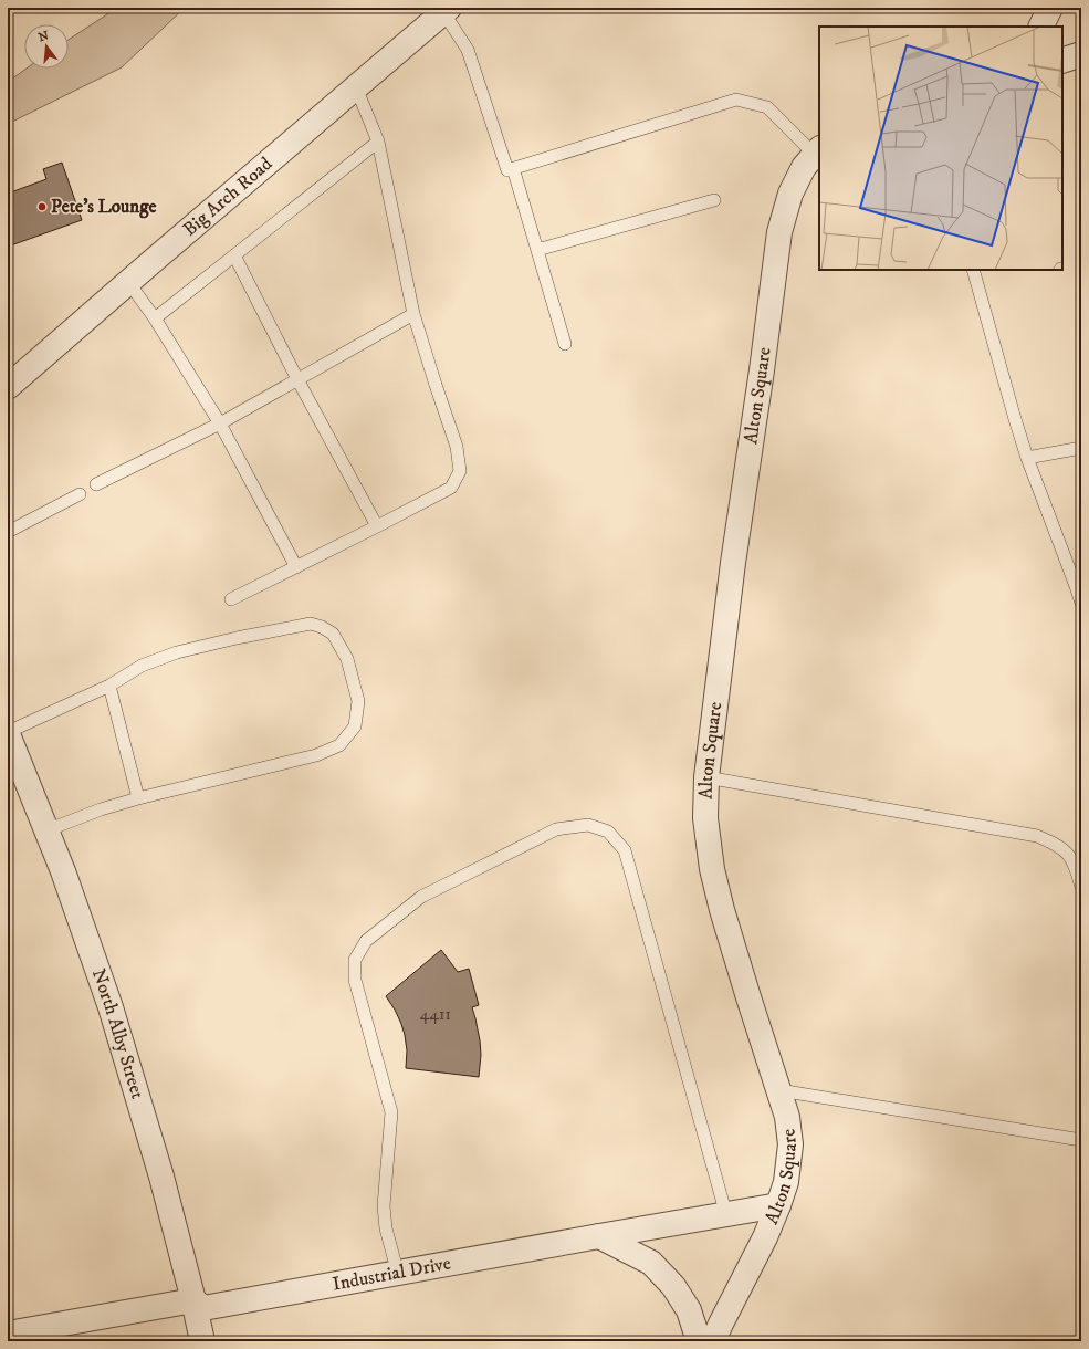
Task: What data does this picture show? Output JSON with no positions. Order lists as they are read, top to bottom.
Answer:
{
  "streets": {
    "street": [
      "Big Arch Road",
      "Alton Square",
      "North Alby Street",
      "Industrial Drive"
    ]
  },
  "crossings": [
    ["Alton Square", "Industrial Drive"],
    ["North Alby Street", "Industrial Drive"]
  ],
  "places": ["Pete's Lounge"],
  "house_numbers": ["4411"],
  "north": "top"
}
